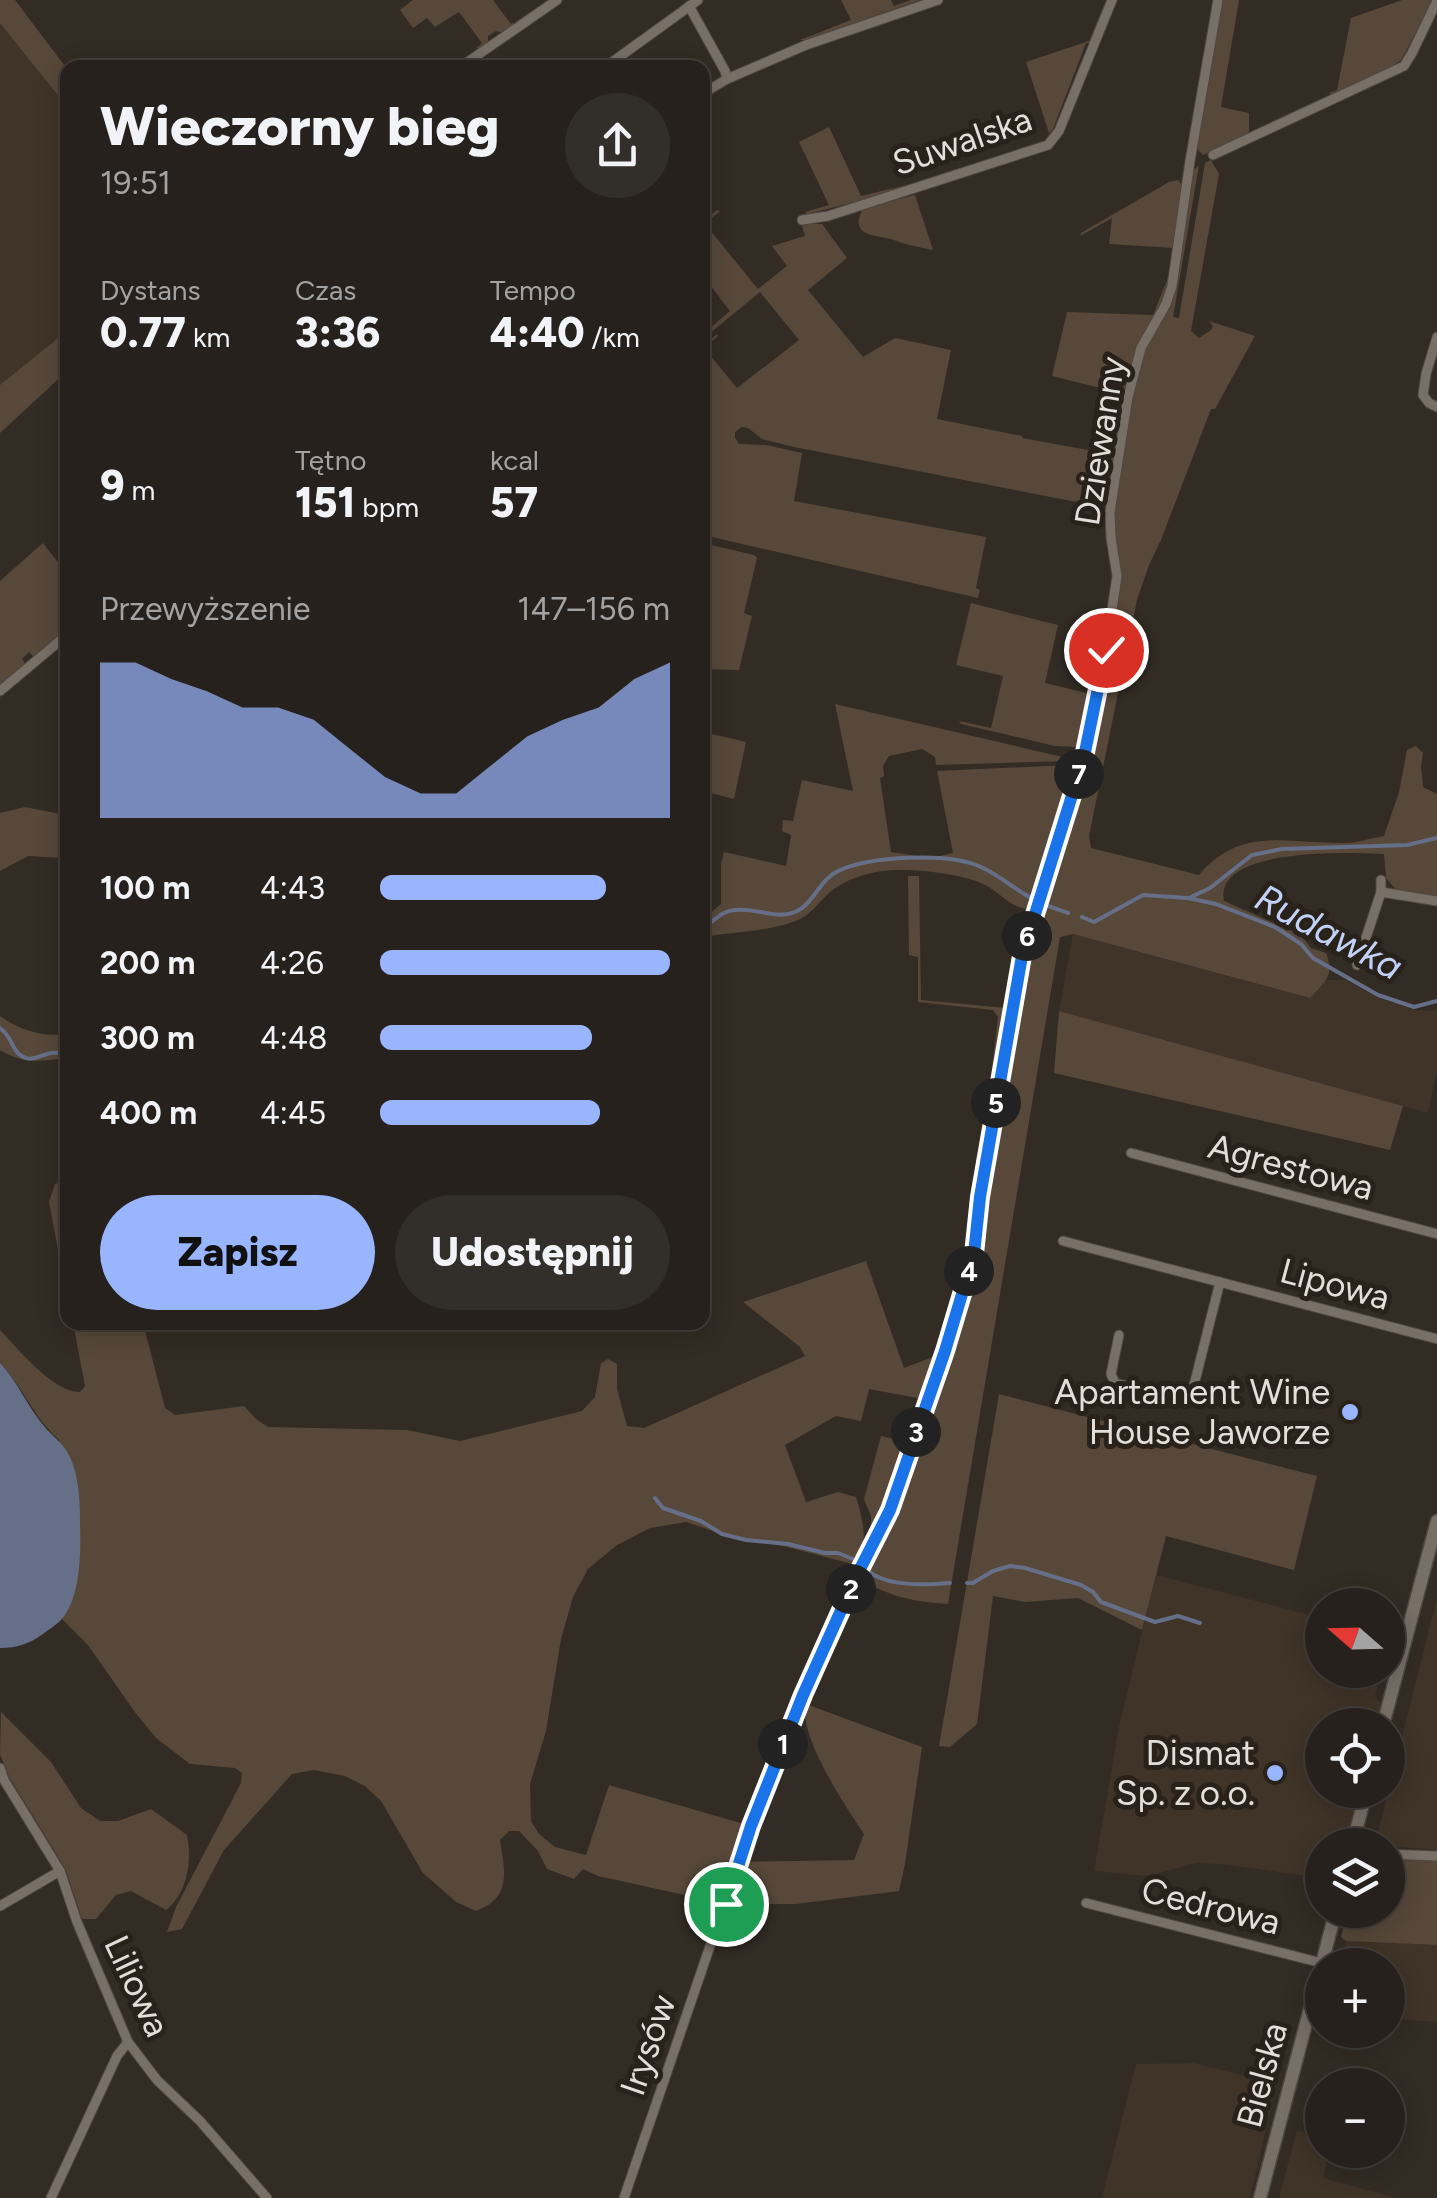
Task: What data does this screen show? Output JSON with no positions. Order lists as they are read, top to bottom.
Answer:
{
  "streets": {
    "main road": ["Bielska"],
    "street": [
      "Suwalska",
      "Dziewanny",
      "Agrestowa",
      "Lipowa",
      "Cedrowa",
      "Liliowa",
      "Irysów"
    ]
  },
  "crossings": [
    ["Dziewanny", "Irysów"]
  ],
  "water": ["Rudawka"],
  "places": ["Apartament Wine House Jaworze", "Dismat Sp. z o.o."],
  "north": "left",
  "page": {
    "heading": ["Wieczorny bieg", "19:51"],
    "stats": [
      ["Dystans", "0.77 km"],
      ["Czas", "3:36"],
      ["Tempo", "4:40 /km"],
      ["9 m"],
      ["Tętno", "151 bpm"],
      ["kcal", "57"]
    ],
    "chart": ["Przewyższenie", "147–156 m"],
    "pins": [
      "7",
      "6",
      "5",
      "4",
      "3",
      "2",
      "1"
    ],
    "list": [
      {
        "name": "100 m",
        "note": "4:43"
      },
      {
        "name": "200 m",
        "note": "4:26"
      },
      {
        "name": "300 m",
        "note": "4:48"
      },
      {
        "name": "400 m",
        "note": "4:45"
      }
    ],
    "buttons": ["Zapisz", "Udostępnij"],
    "map_buttons": ["+", "−"]
  }
}
